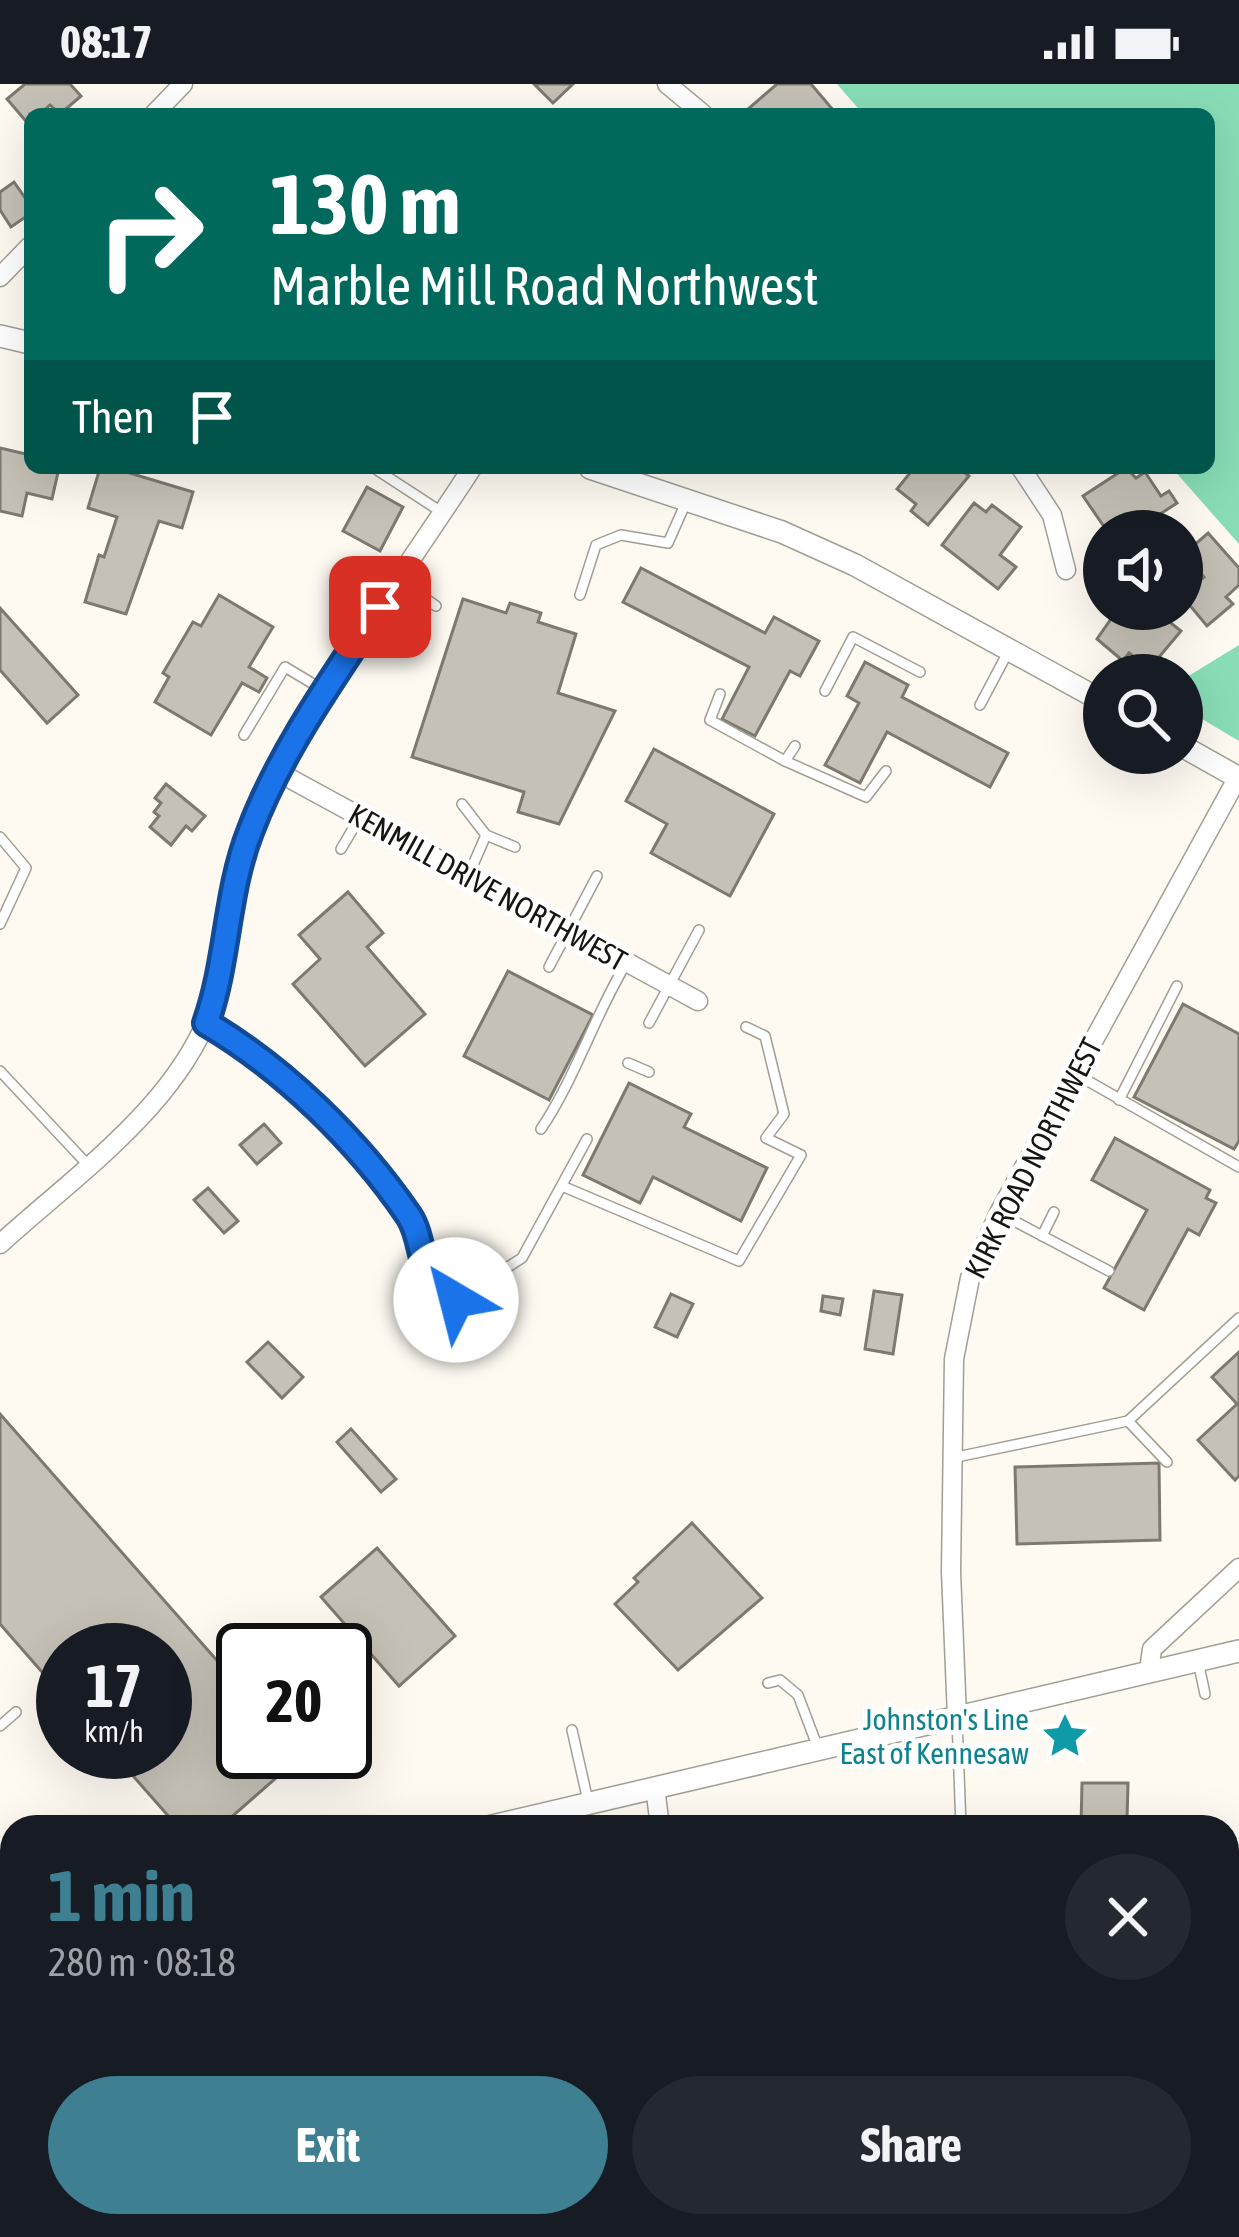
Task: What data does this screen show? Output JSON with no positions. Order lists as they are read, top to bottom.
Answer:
{
  "streets": {
    "street": ["KENMILL DRIVE NORTHWEST", "KIRK ROAD NORTHWEST"]
  },
  "places": {
    "place": ["Johnston's Line East of Kennesaw"]
  },
  "page": {
    "status": "08:17",
    "turn": ["130 m", "Marble Mill Road Northwest"],
    "then": "Then",
    "speed": "17 km/h",
    "limit": "20",
    "heading": ["1 min", "280 m · 08:18"],
    "buttons": ["Exit", "Share"]
  }
}
